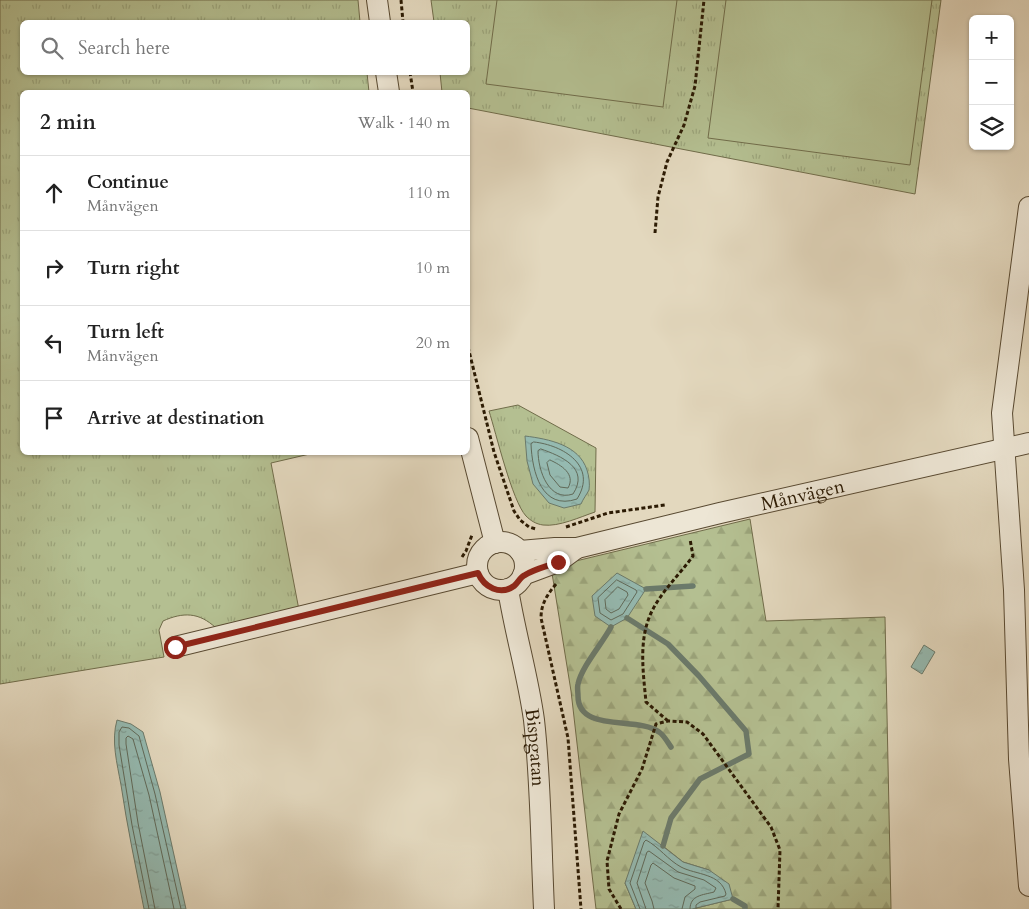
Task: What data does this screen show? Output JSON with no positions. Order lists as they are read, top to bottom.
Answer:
{
  "streets": {
    "street": ["Månvägen", "Bispgatan"]
  },
  "crossings": [
    ["Månvägen", "Bispgatan"]
  ],
  "page": {
    "map_buttons": ["+", "−"],
    "search": "Search here",
    "heading": ["2 min", "Walk · 140 m"],
    "list": [
      ["Continue", "Månvägen", "110 m"],
      ["Turn right", "10 m"],
      ["Turn left", "Månvägen", "20 m"],
      "Arrive at destination"
    ]
  }
}
